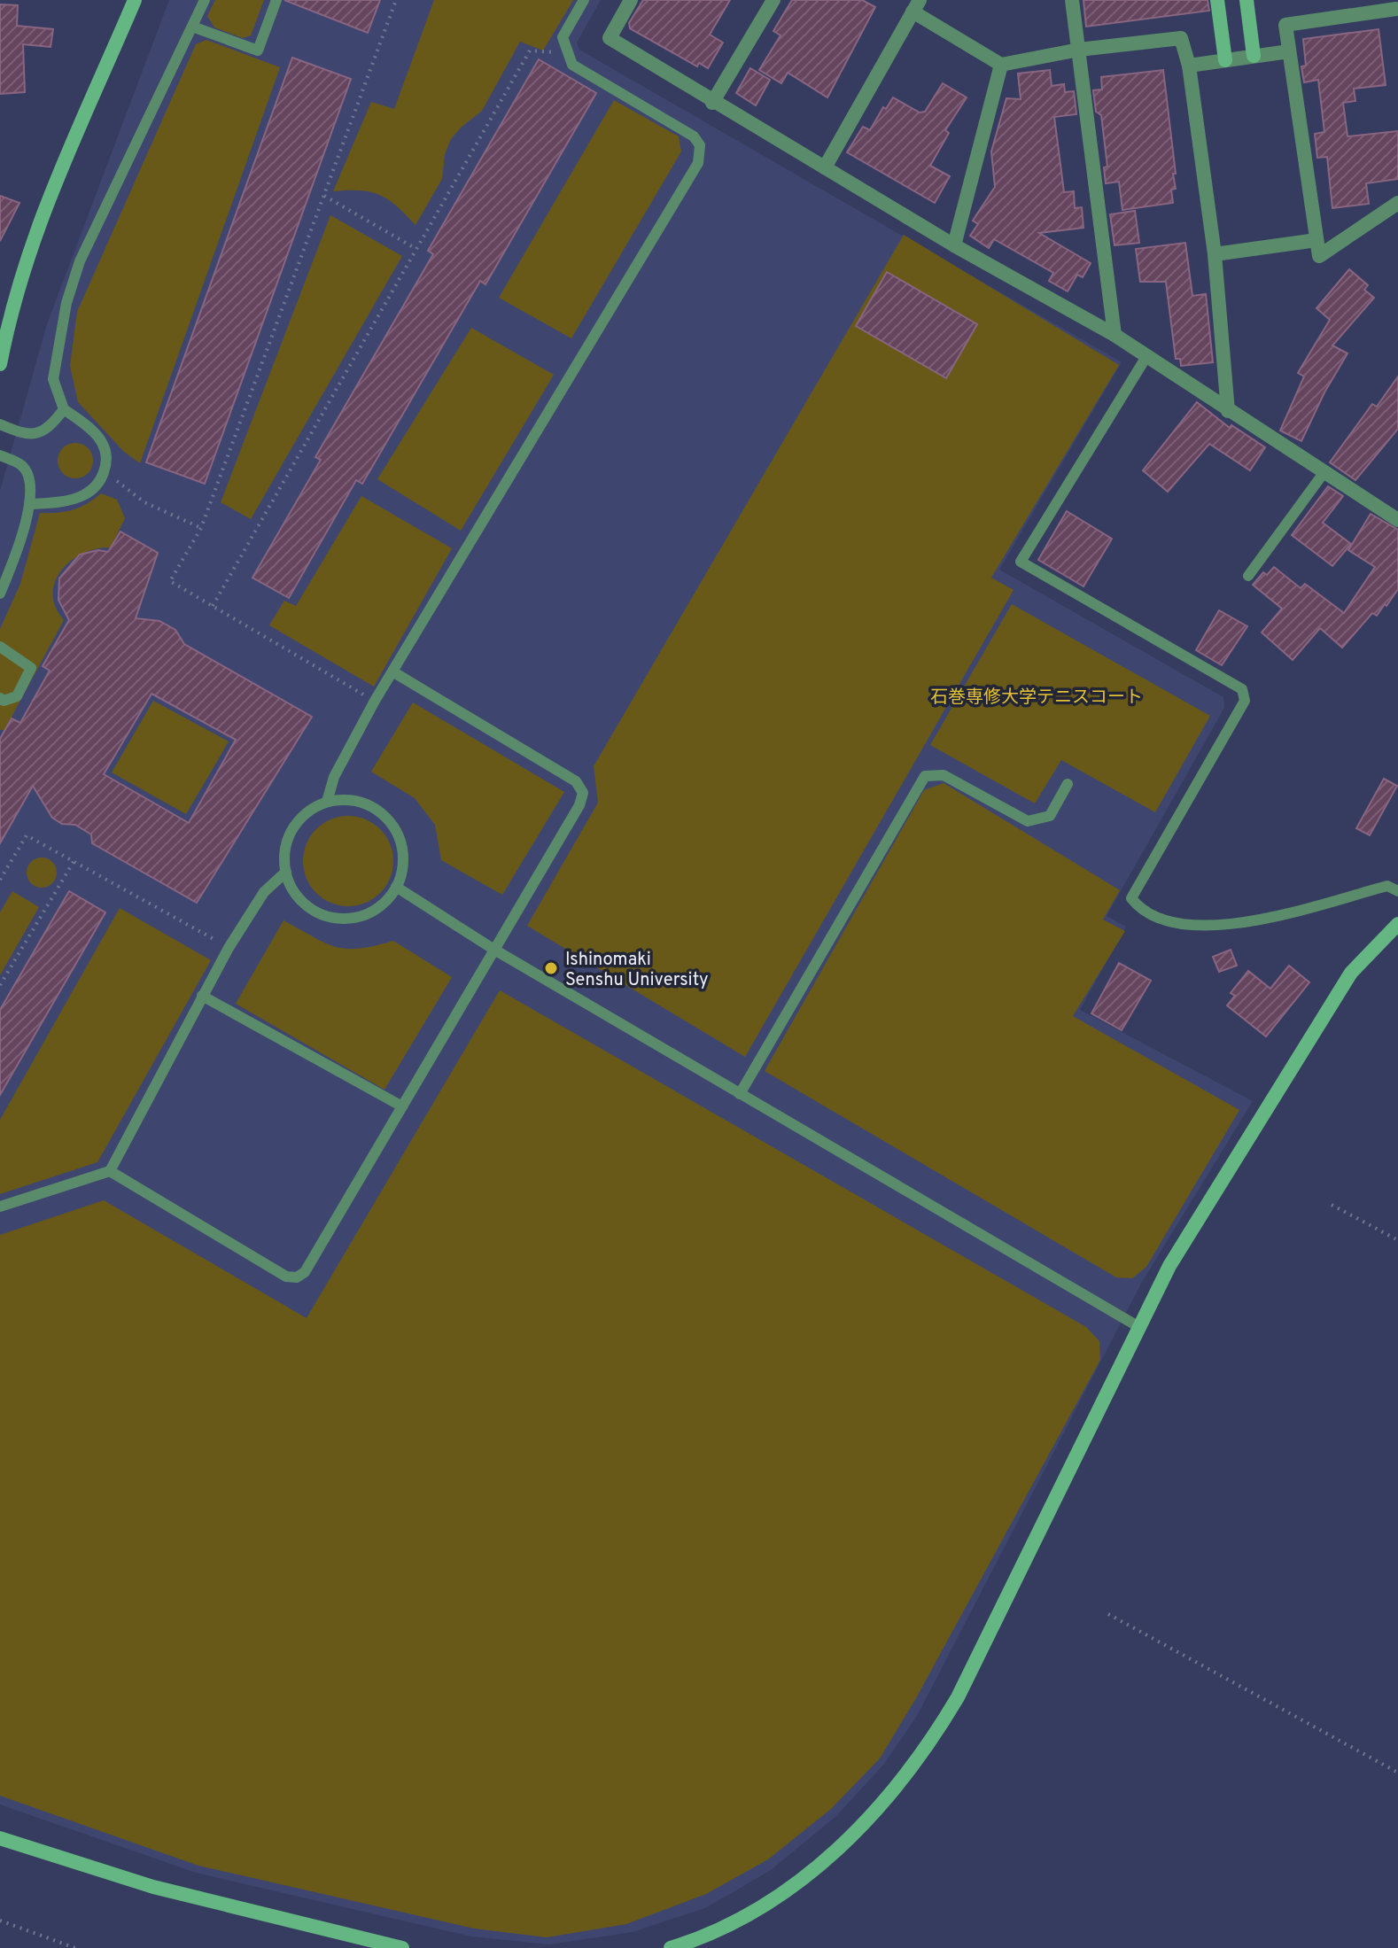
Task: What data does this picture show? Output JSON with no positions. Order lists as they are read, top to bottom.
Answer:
{
  "parks": ["石巻専修大学テニスコート"],
  "places": ["Ishinomaki Senshu University"]
}
